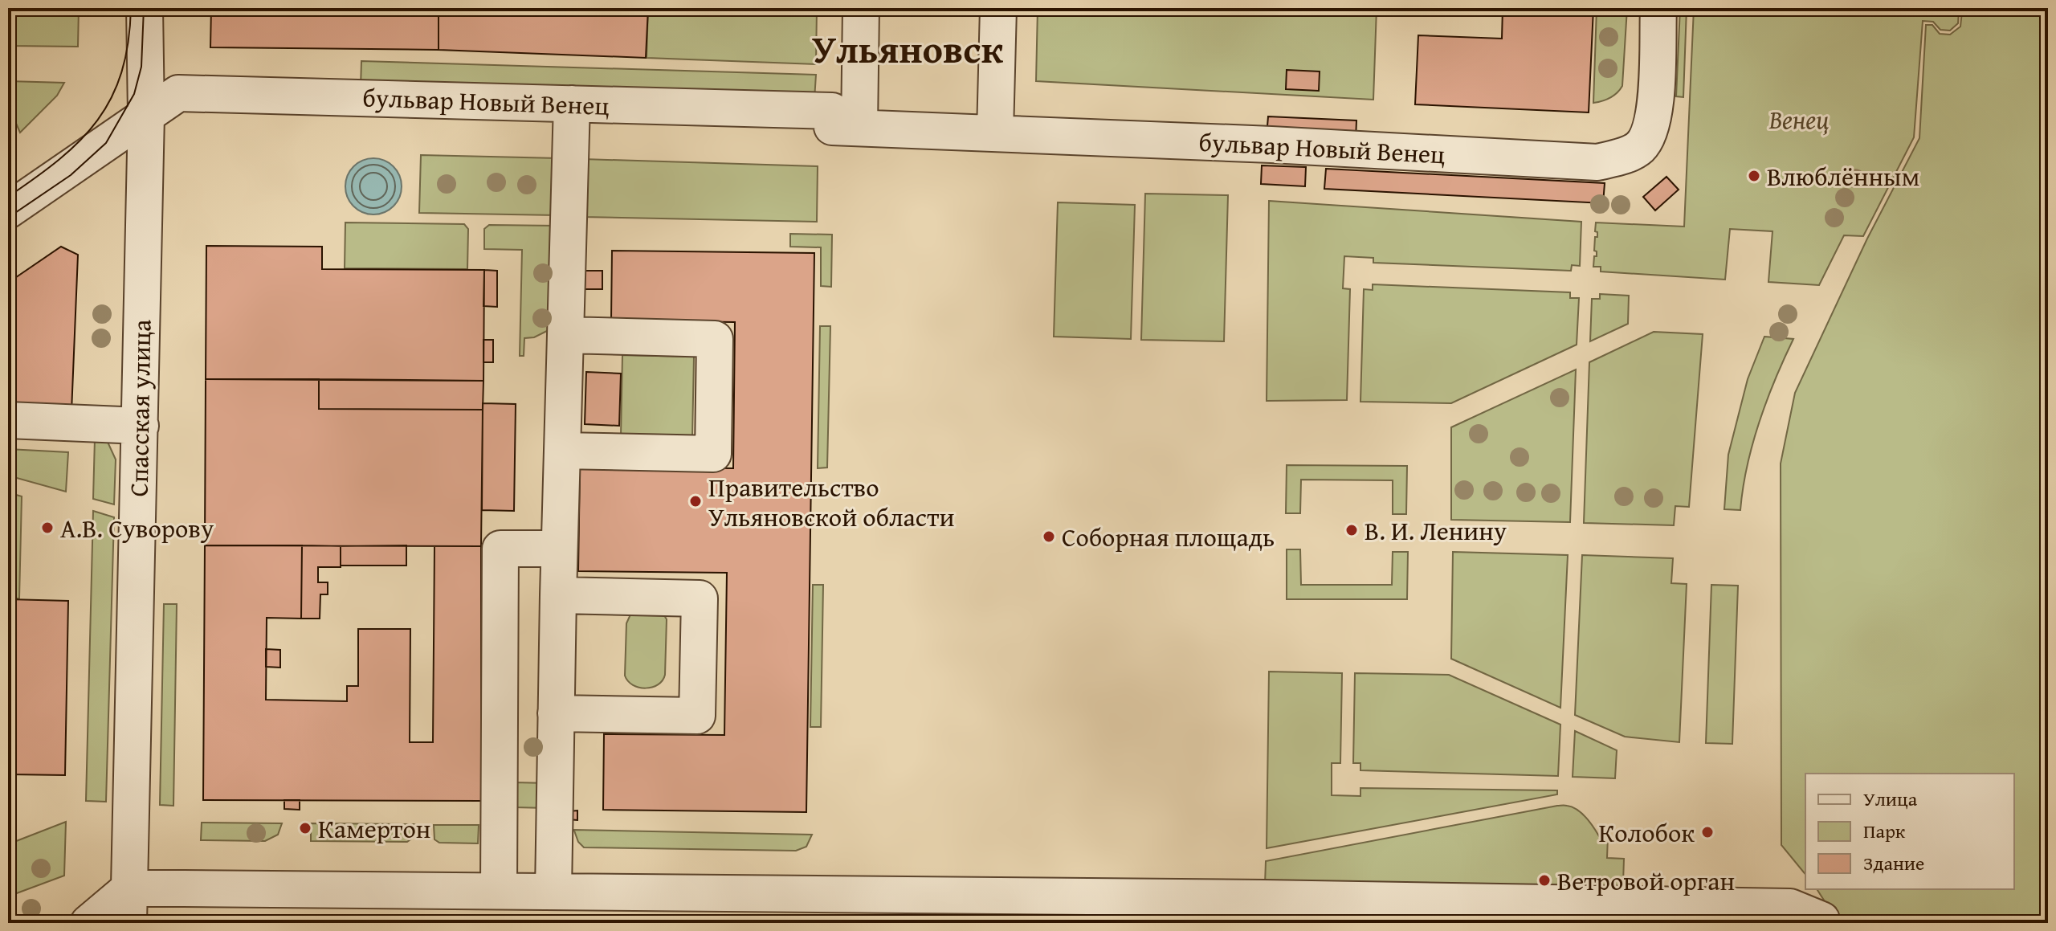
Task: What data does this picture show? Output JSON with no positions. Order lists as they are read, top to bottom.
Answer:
{
  "streets": {
    "street": ["бульвар Новый Венец", "Спасская улица"]
  },
  "crossings": [
    ["бульвар Новый Венец", "Спасская улица"]
  ],
  "districts": ["Ульяновск"],
  "parks": ["Венец"],
  "places": [
    "Влюблённым",
    "Правительство Ульяновской области",
    "А.В. Суворову",
    "В. И. Ленину",
    "Соборная площадь",
    "Камертон",
    "Колобок",
    "Ветровой орган"
  ],
  "legend": ["Улица", "Парк", "Здание"]
}
